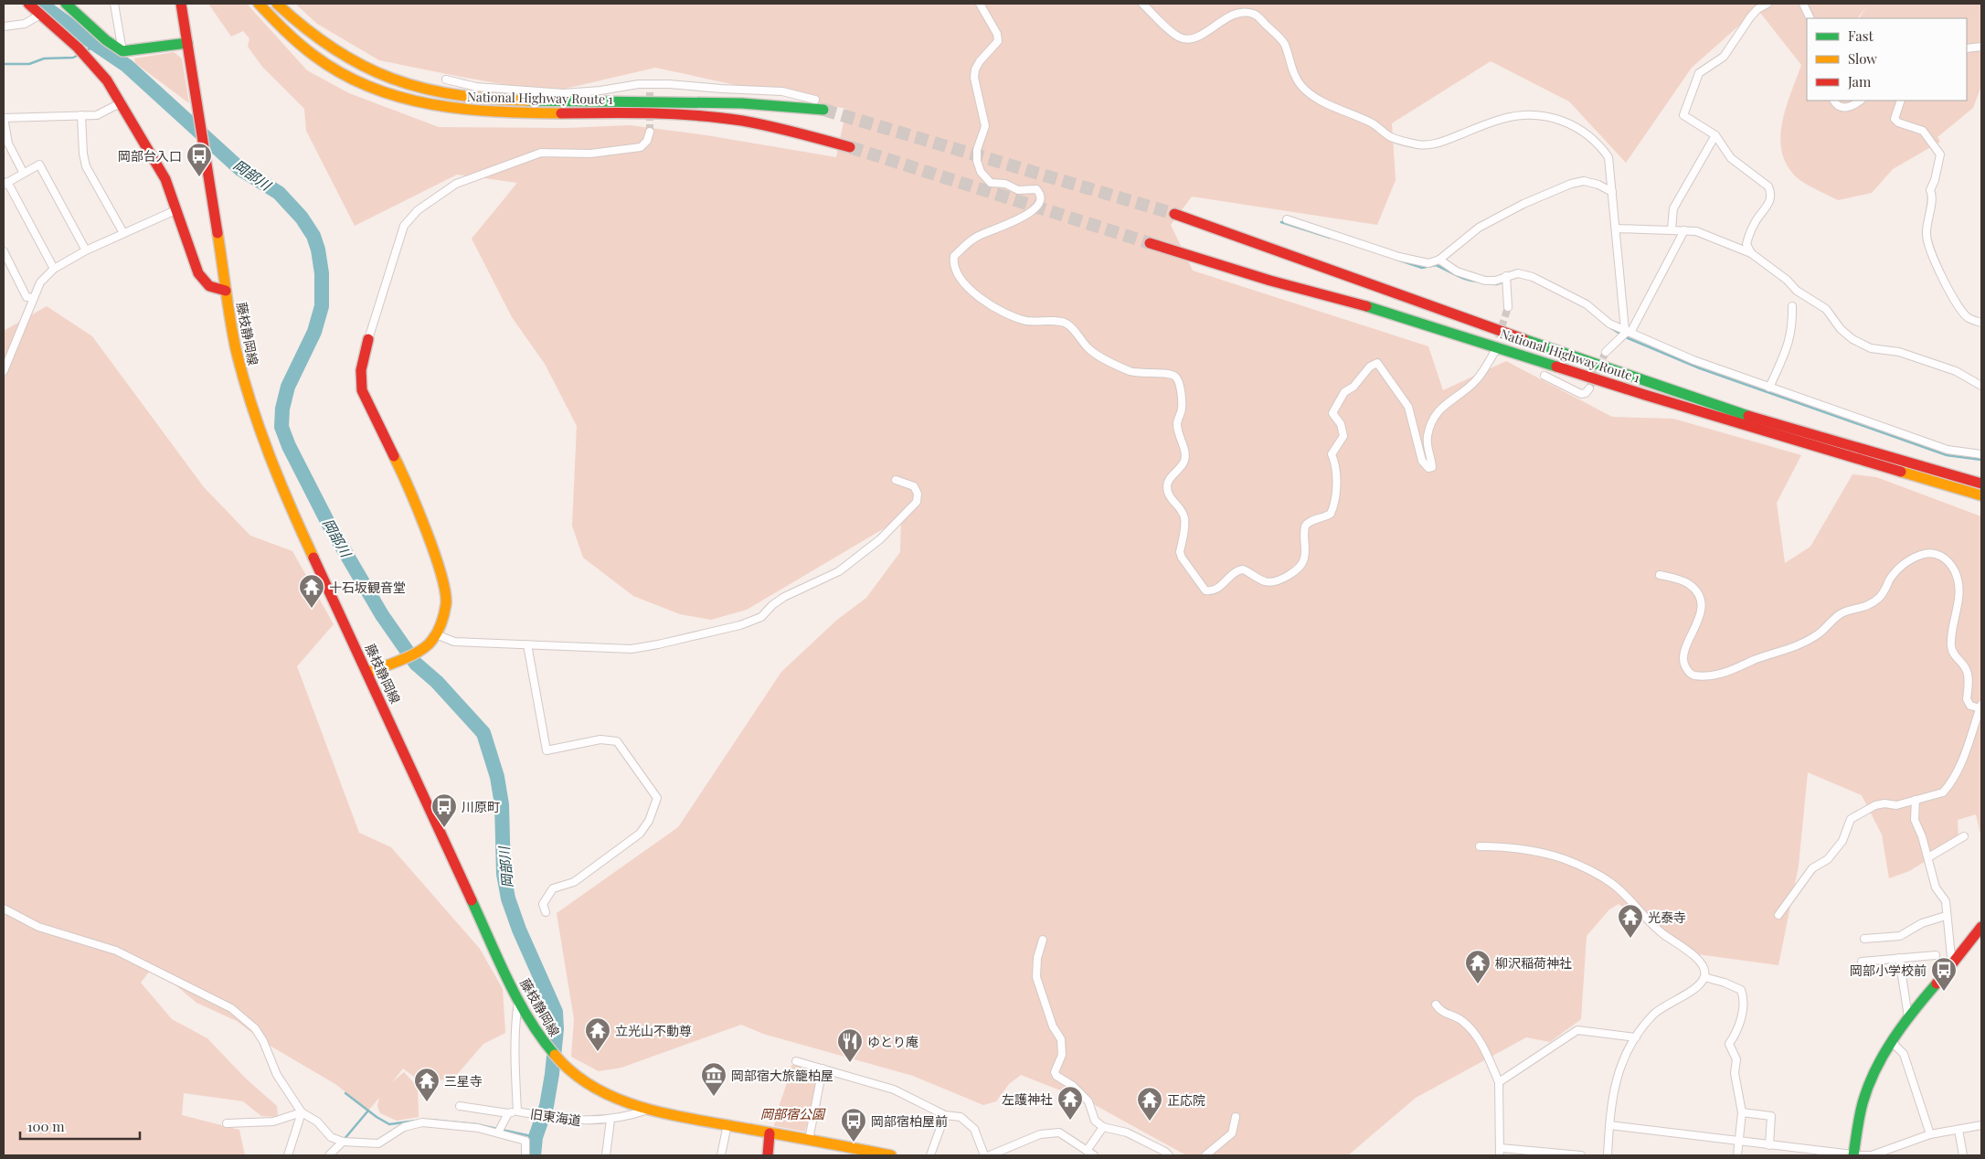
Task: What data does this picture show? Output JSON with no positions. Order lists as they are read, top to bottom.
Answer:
{
  "streets": {
    "main road": ["National Highway Route 1", "藤枝静岡線"],
    "street": ["旧東海道"]
  },
  "crossings": [
    ["藤枝静岡線", "旧東海道"]
  ],
  "water": ["岡部川"],
  "parks": ["岡部宿公園"],
  "places": {
    "bus stop": [
      "岡部台入口",
      "川原町",
      "岡部小学校前",
      "岡部宿柏屋前"
    ],
    "temple": [
      "十石坂観音堂",
      "光泰寺",
      "柳沢稲荷神社",
      "立光山不動尊",
      "三星寺",
      "左護神社",
      "正応院"
    ],
    "restaurant": ["ゆとり庵"],
    "museum": ["岡部宿大旅籠柏屋"]
  },
  "legend": ["Fast", "Slow", "Jam"],
  "scale_bar": "100 m"
}
